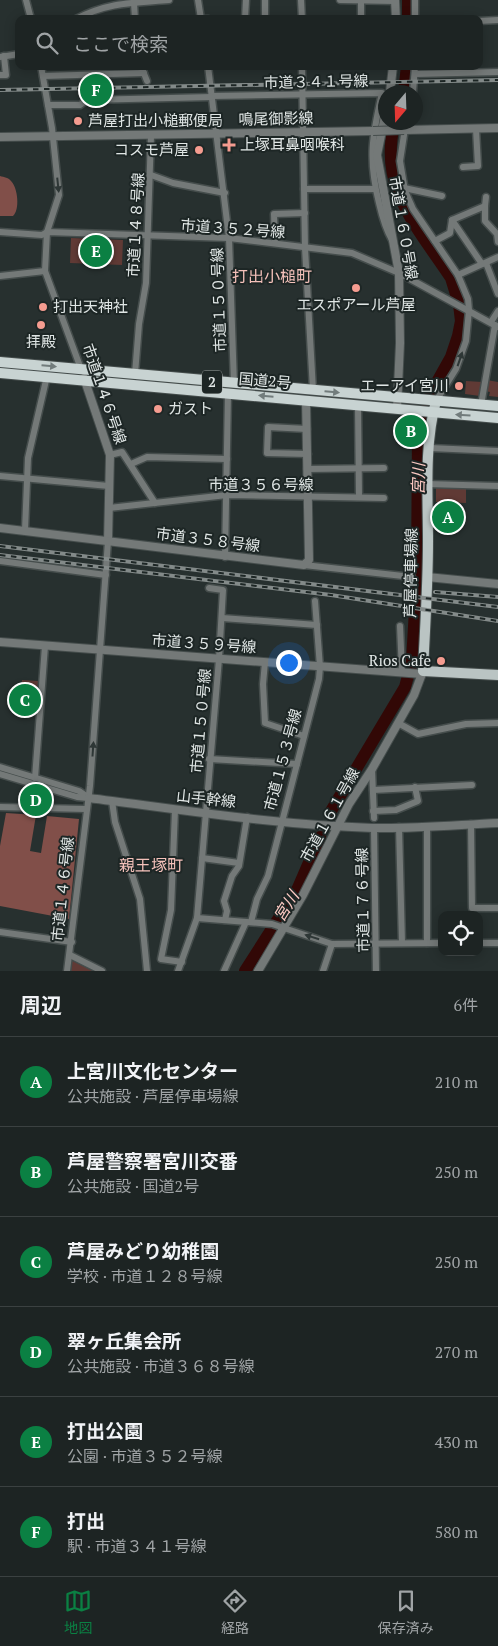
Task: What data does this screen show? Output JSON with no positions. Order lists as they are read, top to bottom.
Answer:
{
  "streets": {
    "highway": ["国道2号", "2"],
    "main road": ["芦屋停車場線"],
    "street": [
      "市道３４１号線",
      "鳴尾御影線",
      "市道１４８号線",
      "市道１６０号線",
      "市道３５２号線",
      "市道１５０号線",
      "市道１４６号線",
      "市道３５６号線",
      "市道３５８号線",
      "市道３５９号線",
      "市道１５３号線",
      "山手幹線",
      "市道１６１号線",
      "市道１７６号線"
    ]
  },
  "crossings": [
    ["市道３４１号線", "鳴尾御影線"],
    ["市道３４１号線", "市道１５０号線"],
    ["市道３４１号線", "市道１４６号線"],
    ["鳴尾御影線", "市道１４８号線"],
    ["鳴尾御影線", "市道１５０号線"],
    ["鳴尾御影線", "市道１４６号線"],
    ["市道１４８号線", "市道３５２号線"],
    ["市道１４８号線", "国道2号"],
    ["市道１６０号線", "市道３５２号線"],
    ["市道１６０号線", "国道2号"],
    ["市道３５２号線", "市道１５０号線"],
    ["市道３５２号線", "市道１４６号線"],
    ["市道１５０号線", "国道2号"],
    ["市道１５０号線", "市道３５９号線"],
    ["市道１５０号線", "山手幹線"],
    ["国道2号", "市道１４６号線"],
    ["国道2号", "芦屋停車場線"],
    ["市道１４６号線", "市道３５６号線"],
    ["市道１４６号線", "市道３５８号線"],
    ["市道１４６号線", "市道３５９号線"],
    ["市道１４６号線", "山手幹線"],
    ["芦屋停車場線", "市道３５９号線"],
    ["芦屋停車場線", "市道１６１号線"],
    ["市道３５９号線", "市道１５３号線"],
    ["市道３５９号線", "市道１６１号線"],
    ["市道１５３号線", "山手幹線"],
    ["山手幹線", "市道１６１号線"]
  ],
  "districts": ["打出小槌町", "親王塚町"],
  "water": ["宮川"],
  "places": {
    "other": [
      "芦屋打出小槌郵便局",
      "コスモ芦屋",
      "エスポアール芦屋",
      "打出天神社",
      "拝殿",
      "エーアイ宮川",
      "ガスト",
      "Rios Cafe"
    ],
    "health": ["上塚耳鼻咽喉科"]
  },
  "north": "bottom",
  "page": {
    "search": "ここで検索",
    "pins": [
      "F",
      "E",
      "B",
      "A",
      "C",
      "D"
    ],
    "heading": ["周辺", "6件"],
    "list": [
      {
        "mark": "A",
        "name": "上宮川文化センター",
        "note": "公共施設 · 芦屋停車場線",
        "value": "210 m"
      },
      {
        "mark": "B",
        "name": "芦屋警察署宮川交番",
        "note": "公共施設 · 国道2号",
        "value": "250 m"
      },
      {
        "mark": "C",
        "name": "芦屋みどり幼稚園",
        "note": "学校 · 市道１２８号線",
        "value": "250 m"
      },
      {
        "mark": "D",
        "name": "翠ヶ丘集会所",
        "note": "公共施設 · 市道３６８号線",
        "value": "270 m"
      },
      {
        "mark": "E",
        "name": "打出公園",
        "note": "公園 · 市道３５２号線",
        "value": "430 m"
      },
      {
        "mark": "F",
        "name": "打出",
        "note": "駅 · 市道３４１号線",
        "value": "580 m"
      }
    ],
    "nav": ["地図", "経路", "保存済み"]
  }
}
